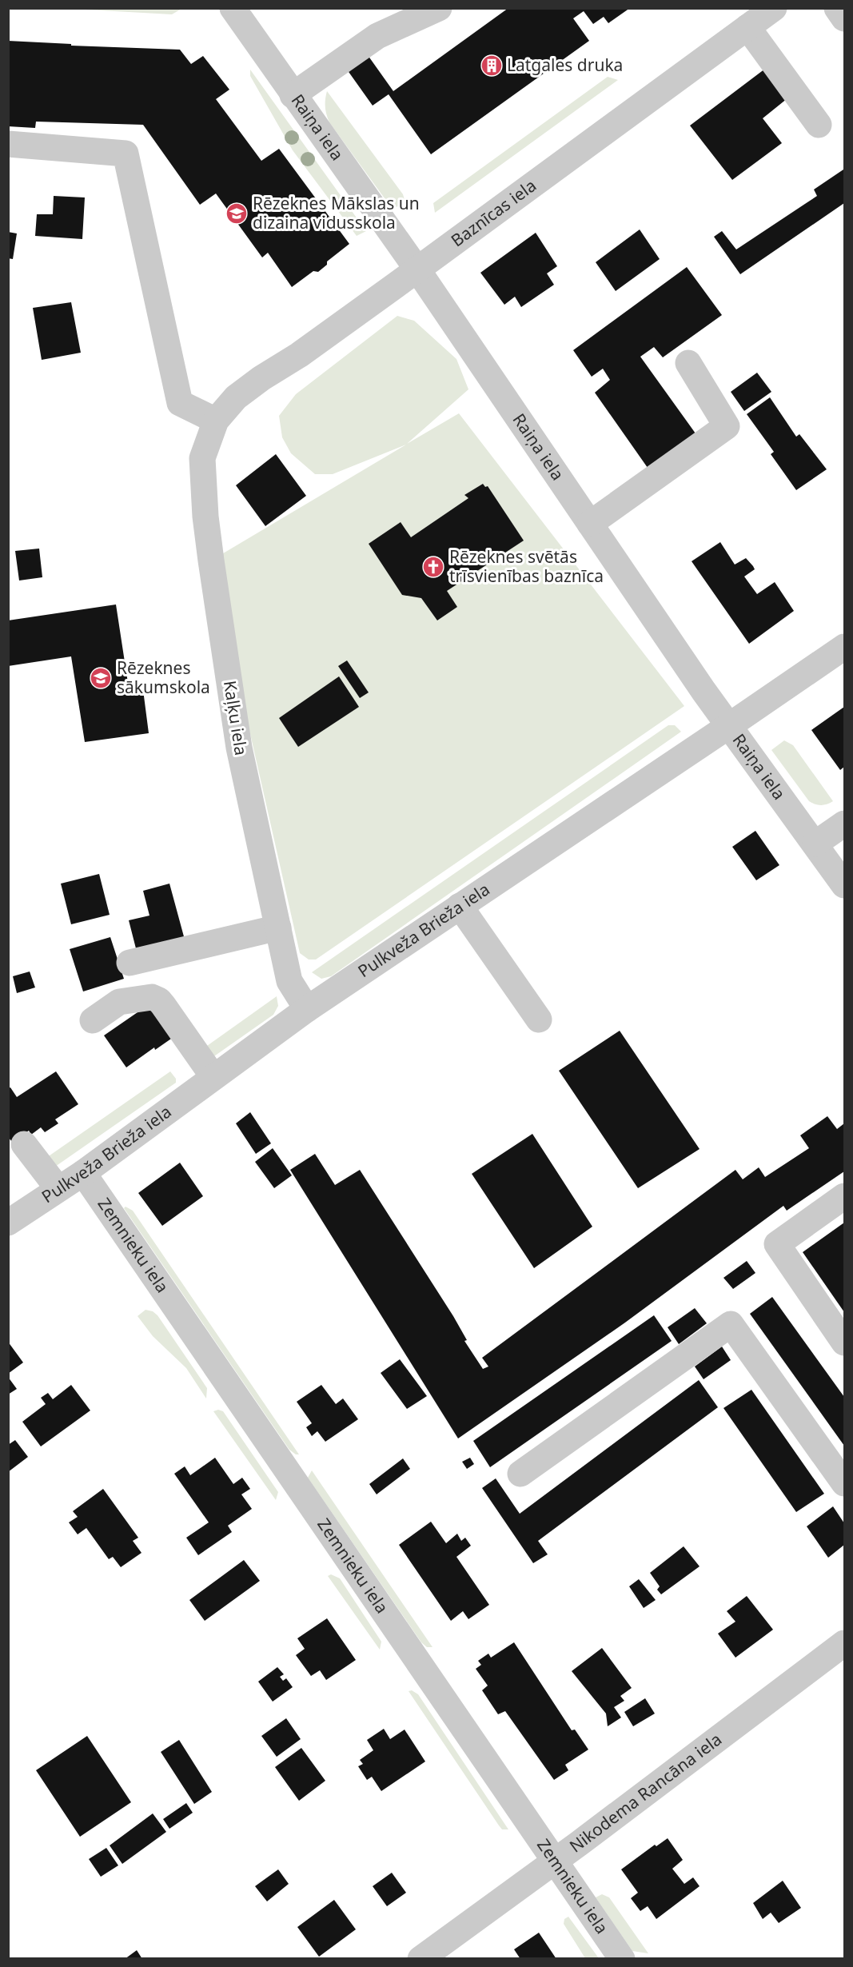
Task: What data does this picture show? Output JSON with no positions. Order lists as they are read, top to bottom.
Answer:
{
  "streets": {
    "street": [
      "Raiņa iela",
      "Baznīcas iela",
      "Kaļķu iela",
      "Pulkveža Brieža iela",
      "Zemnieku iela",
      "Nikodema Rancāna iela"
    ]
  },
  "crossings": [
    ["Raiņa iela", "Baznīcas iela"],
    ["Raiņa iela", "Pulkveža Brieža iela"],
    ["Baznīcas iela", "Kaļķu iela"],
    ["Kaļķu iela", "Pulkveža Brieža iela"],
    ["Pulkveža Brieža iela", "Zemnieku iela"],
    ["Zemnieku iela", "Nikodema Rancāna iela"]
  ],
  "places": {
    "building": ["Latgales druka"],
    "school or university": ["Rēzeknes Mākslas un dizaina vidusskola", "Rēzeknes sākumskola"],
    "church": ["Rēzeknes svētās trīsvienības baznīca"]
  }
}
